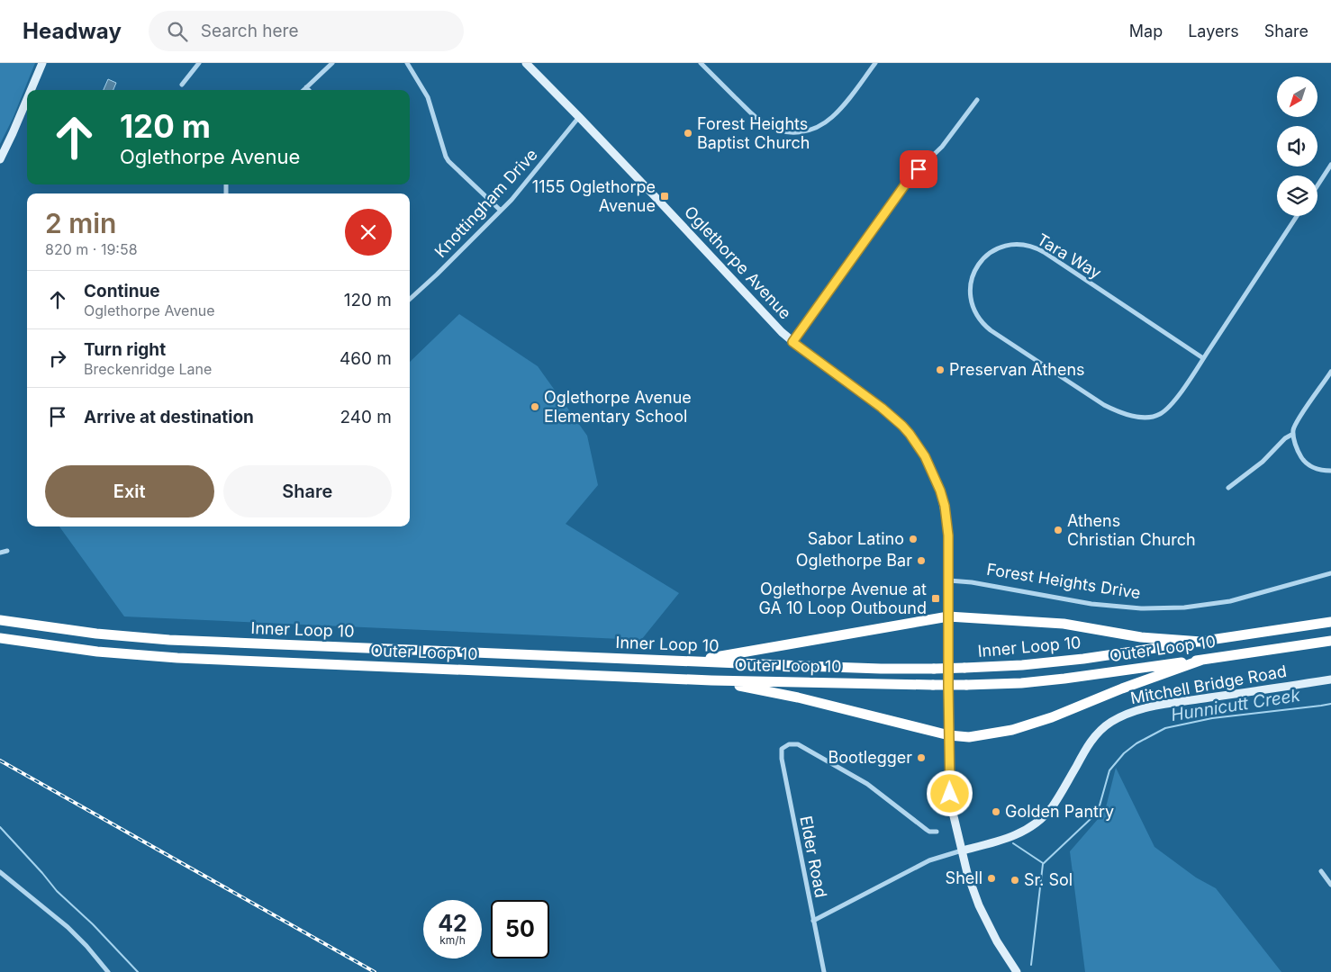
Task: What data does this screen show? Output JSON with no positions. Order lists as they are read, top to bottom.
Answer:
{
  "streets": {
    "highway": ["Inner Loop 10", "Outer Loop 10"],
    "main road": ["Oglethorpe Avenue", "Mitchell Bridge Road"],
    "street": [
      "Knottingham Drive",
      "Tara Way",
      "Forest Heights Drive",
      "Elder Road"
    ]
  },
  "crossings": [
    ["Knottingham Drive", "Oglethorpe Avenue"],
    ["Oglethorpe Avenue", "Forest Heights Drive"],
    ["Oglethorpe Avenue", "Mitchell Bridge Road"]
  ],
  "water": ["Hunnicutt Creek"],
  "places": {
    "other": [
      "Forest Heights Baptist Church",
      "Preservan Athens",
      "Oglethorpe Avenue Elementary School",
      "Athens Christian Church",
      "Sabor Latino",
      "Oglethorpe Bar",
      "Bootlegger",
      "Golden Pantry",
      "Shell",
      "Sr. Sol"
    ],
    "transit": ["1155 Oglethorpe Avenue", "Oglethorpe Avenue at GA 10 Loop Outbound"]
  },
  "north": "bottom left",
  "page": {
    "header": "Headway",
    "search": "Search here",
    "nav": ["Map", "Layers", "Share"],
    "turn": ["120 m", "Oglethorpe Avenue"],
    "heading": ["2 min", "820 m · 19:58"],
    "list": [
      {
        "name": "Continue",
        "note": "Oglethorpe Avenue",
        "value": "120 m"
      },
      {
        "name": "Turn right",
        "note": "Breckenridge Lane",
        "value": "460 m"
      },
      {
        "name": "Arrive at destination",
        "value": "240 m"
      }
    ],
    "buttons": ["Exit", "Share"],
    "speed": "42 km/h",
    "limit": "50"
  }
}
